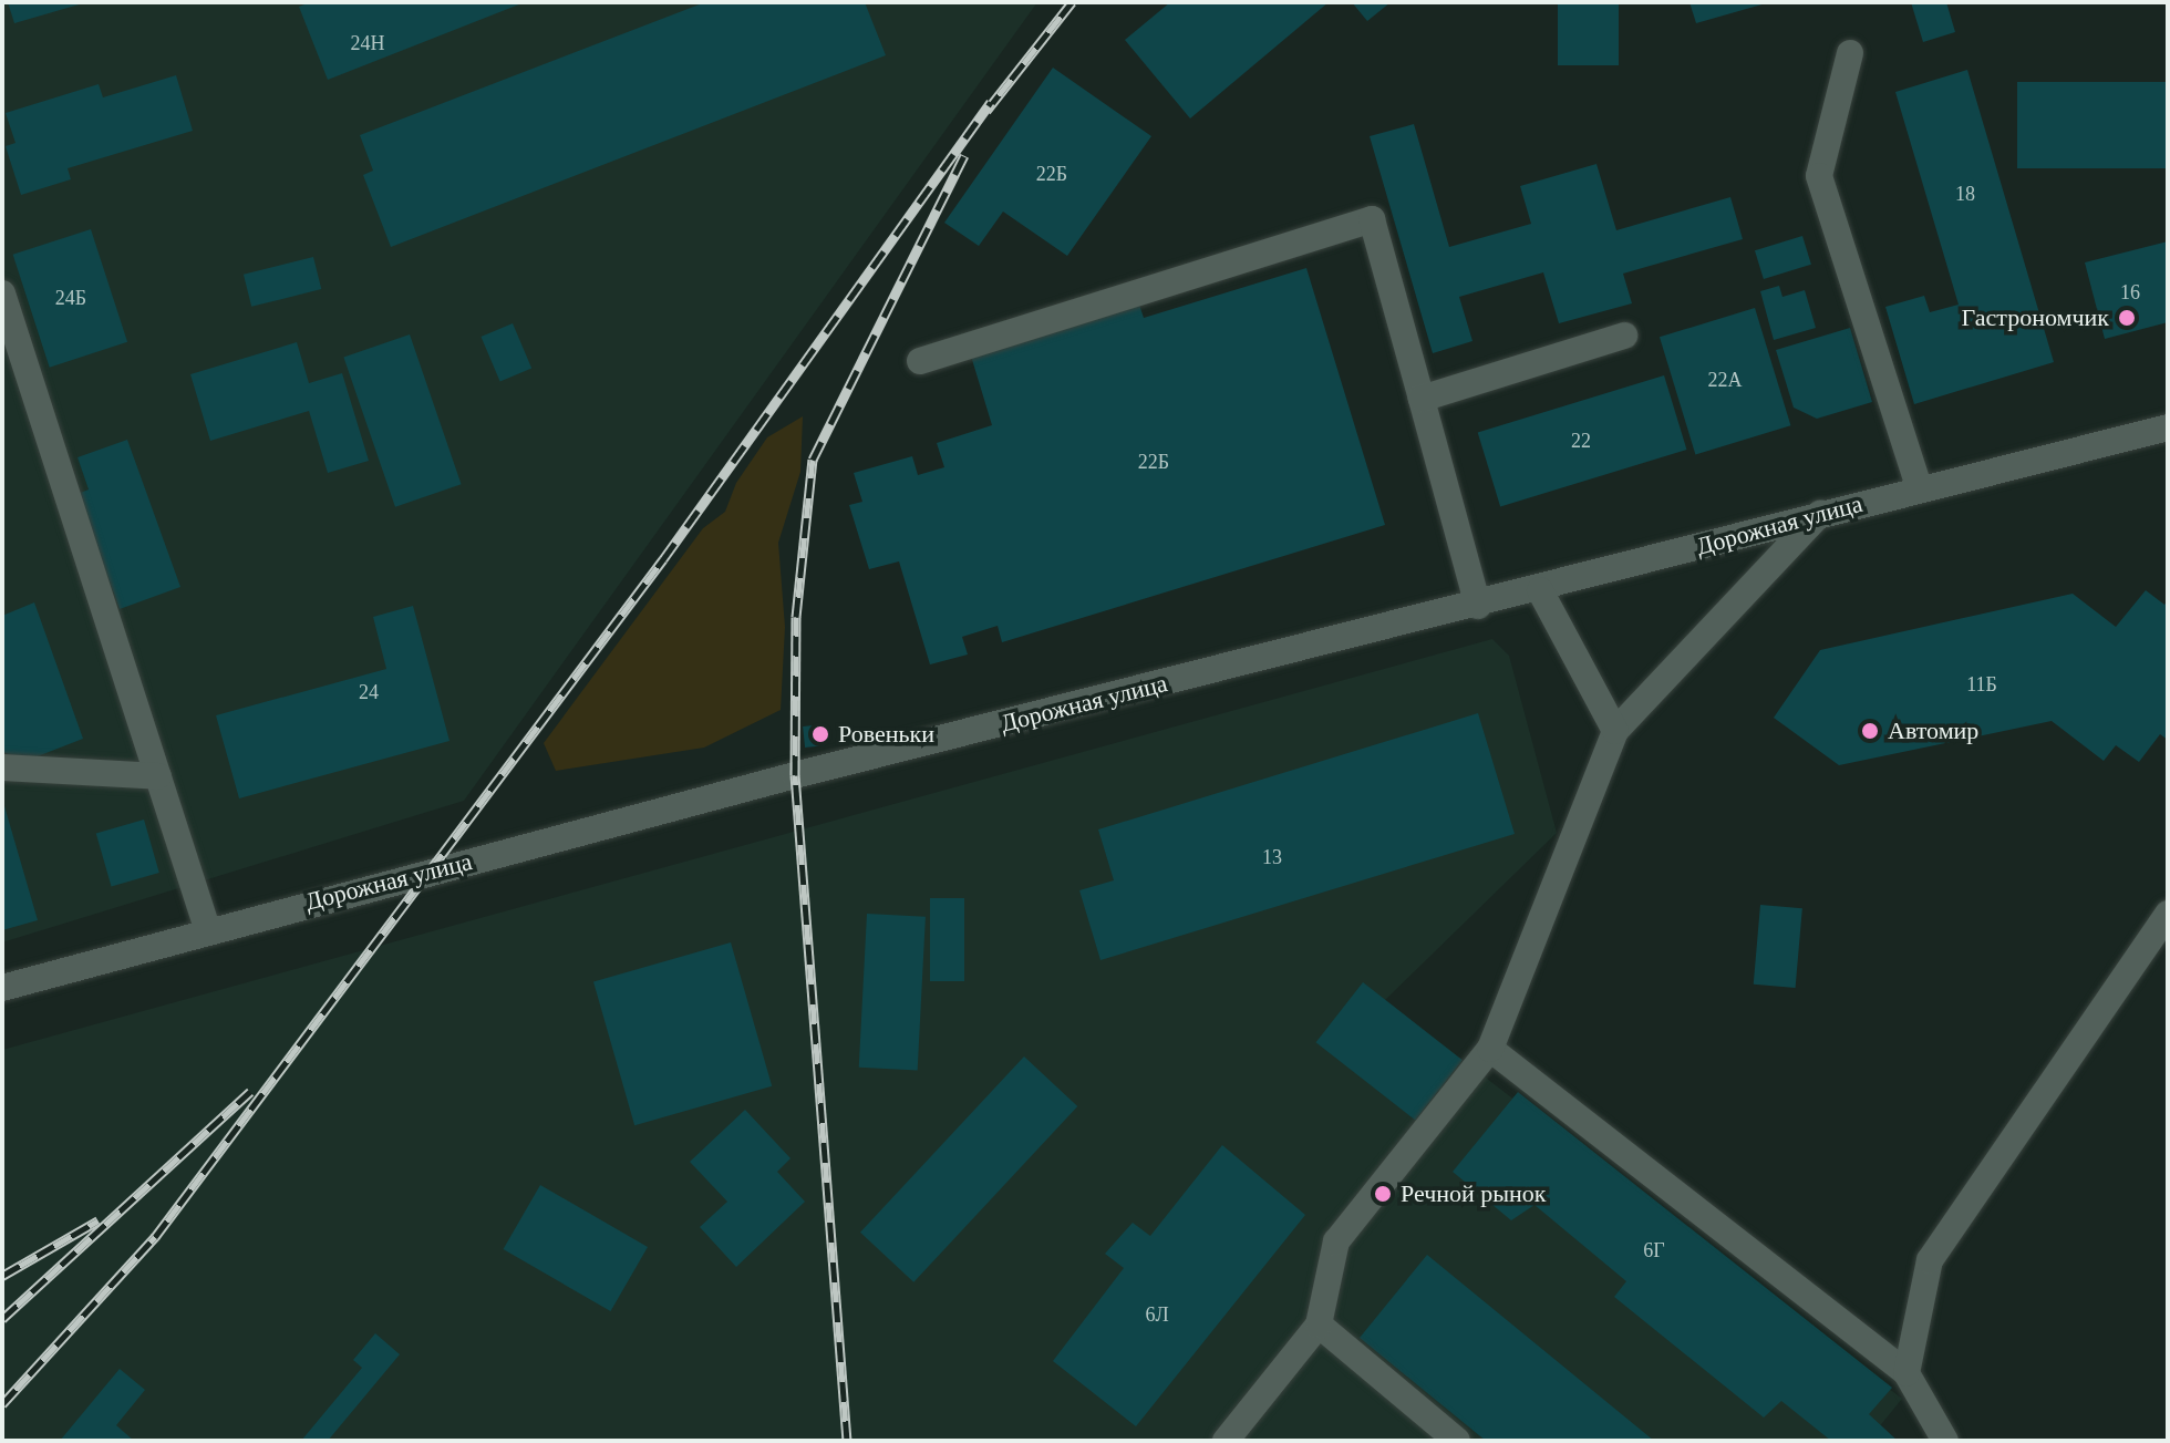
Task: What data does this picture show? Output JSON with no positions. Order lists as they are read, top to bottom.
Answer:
{
  "streets": {
    "street": ["Дорожная улица"]
  },
  "places": [
    "Гастрономчик",
    "Автомир",
    "Ровеньки",
    "Речной рынок"
  ],
  "house_numbers": [
    "24Н",
    "22Б",
    "18",
    "16",
    "24Б",
    "22А",
    "22",
    "22Б",
    "11Б",
    "24",
    "13",
    "6Г",
    "6Л"
  ]
}
